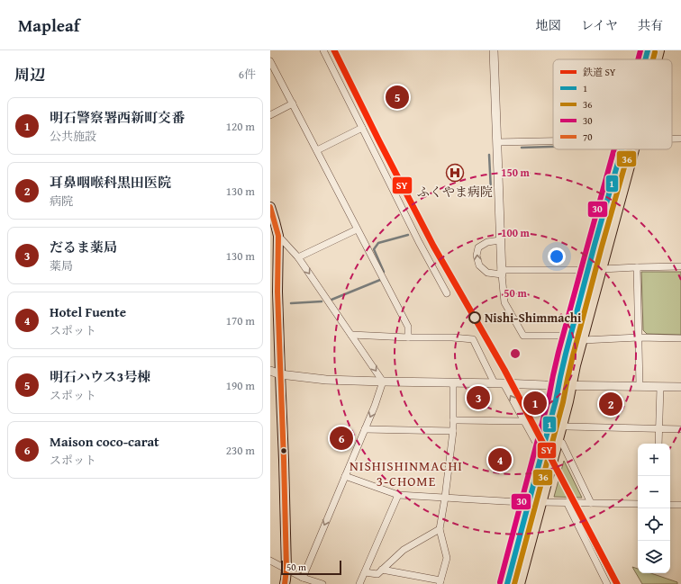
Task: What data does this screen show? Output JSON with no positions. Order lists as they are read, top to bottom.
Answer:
{
  "districts": ["NISHISHINMACHI 3-CHOME"],
  "places": {
    "hospital": ["ふくやま病院"],
    "other": ["Nishi-Shimmachi"]
  },
  "lines": [
    "rail line SY",
    "transit line 1",
    "transit line 30",
    "transit line 36",
    "transit line 70"
  ],
  "legend": [
    "鉄道 SY",
    "1",
    "36",
    "30",
    "70"
  ],
  "scale_bar": "50 m",
  "page": {
    "header": "Mapleaf",
    "nav": ["地図", "レイヤ", "共有"],
    "heading": ["周辺", "6件"],
    "pins": [
      "5",
      "3",
      "1",
      "2",
      "6",
      "4"
    ],
    "list": [
      {
        "mark": "1",
        "name": "明石警察署西新町交番",
        "note": "公共施設",
        "value": "120 m"
      },
      {
        "mark": "2",
        "name": "耳鼻咽喉科黒田医院",
        "note": "病院",
        "value": "130 m"
      },
      {
        "mark": "3",
        "name": "だるま薬局",
        "note": "薬局",
        "value": "130 m"
      },
      {
        "mark": "4",
        "name": "Hotel Fuente",
        "note": "スポット",
        "value": "170 m"
      },
      {
        "mark": "5",
        "name": "明石ハウス3号棟",
        "note": "スポット",
        "value": "190 m"
      },
      {
        "mark": "6",
        "name": "Maison coco-carat",
        "note": "スポット",
        "value": "230 m"
      }
    ],
    "map_buttons": ["+", "−"],
    "scale": "50 m"
  },
  "rings": ["150 m", "100 m", "50 m"]
}
